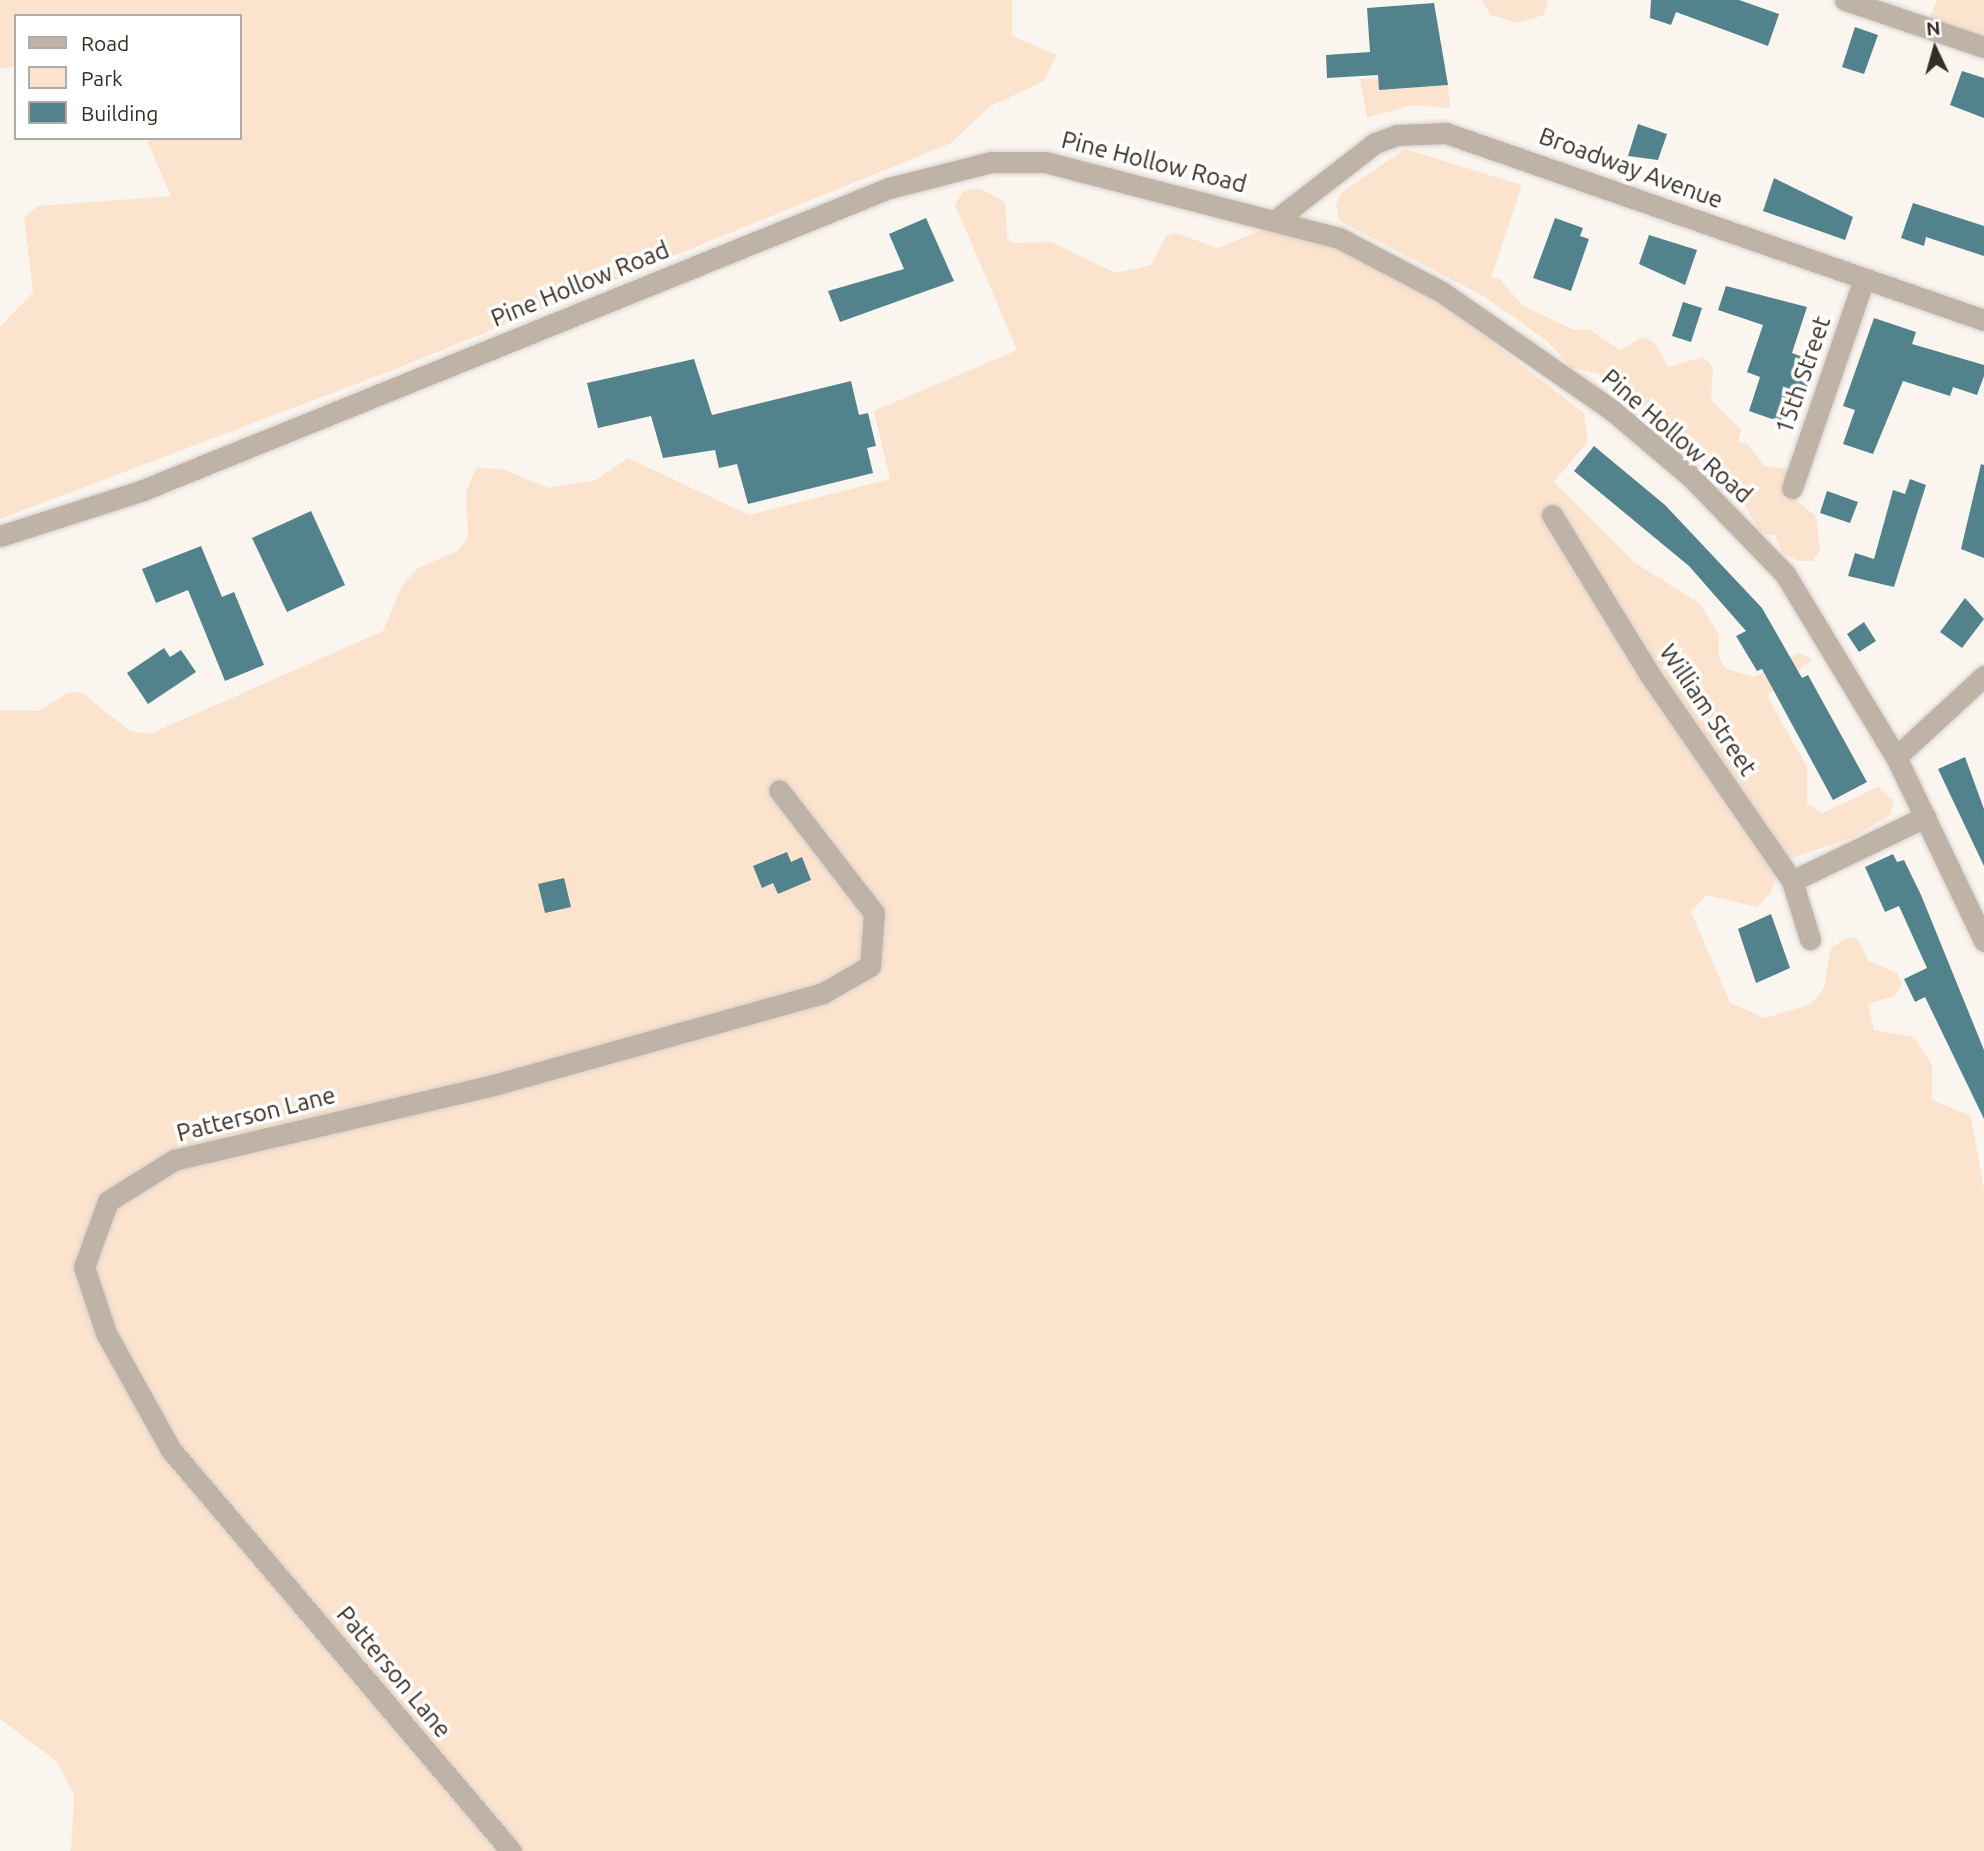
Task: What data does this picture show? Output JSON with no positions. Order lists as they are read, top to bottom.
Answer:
{
  "streets": {
    "street": [
      "Pine Hollow Road",
      "Broadway Avenue",
      "15th Street",
      "William Street",
      "Patterson Lane"
    ]
  },
  "crossings": [
    ["Pine Hollow Road", "Broadway Avenue"],
    ["Broadway Avenue", "15th Street"]
  ],
  "legend": ["Road", "Park", "Building"],
  "north": "top"
}
